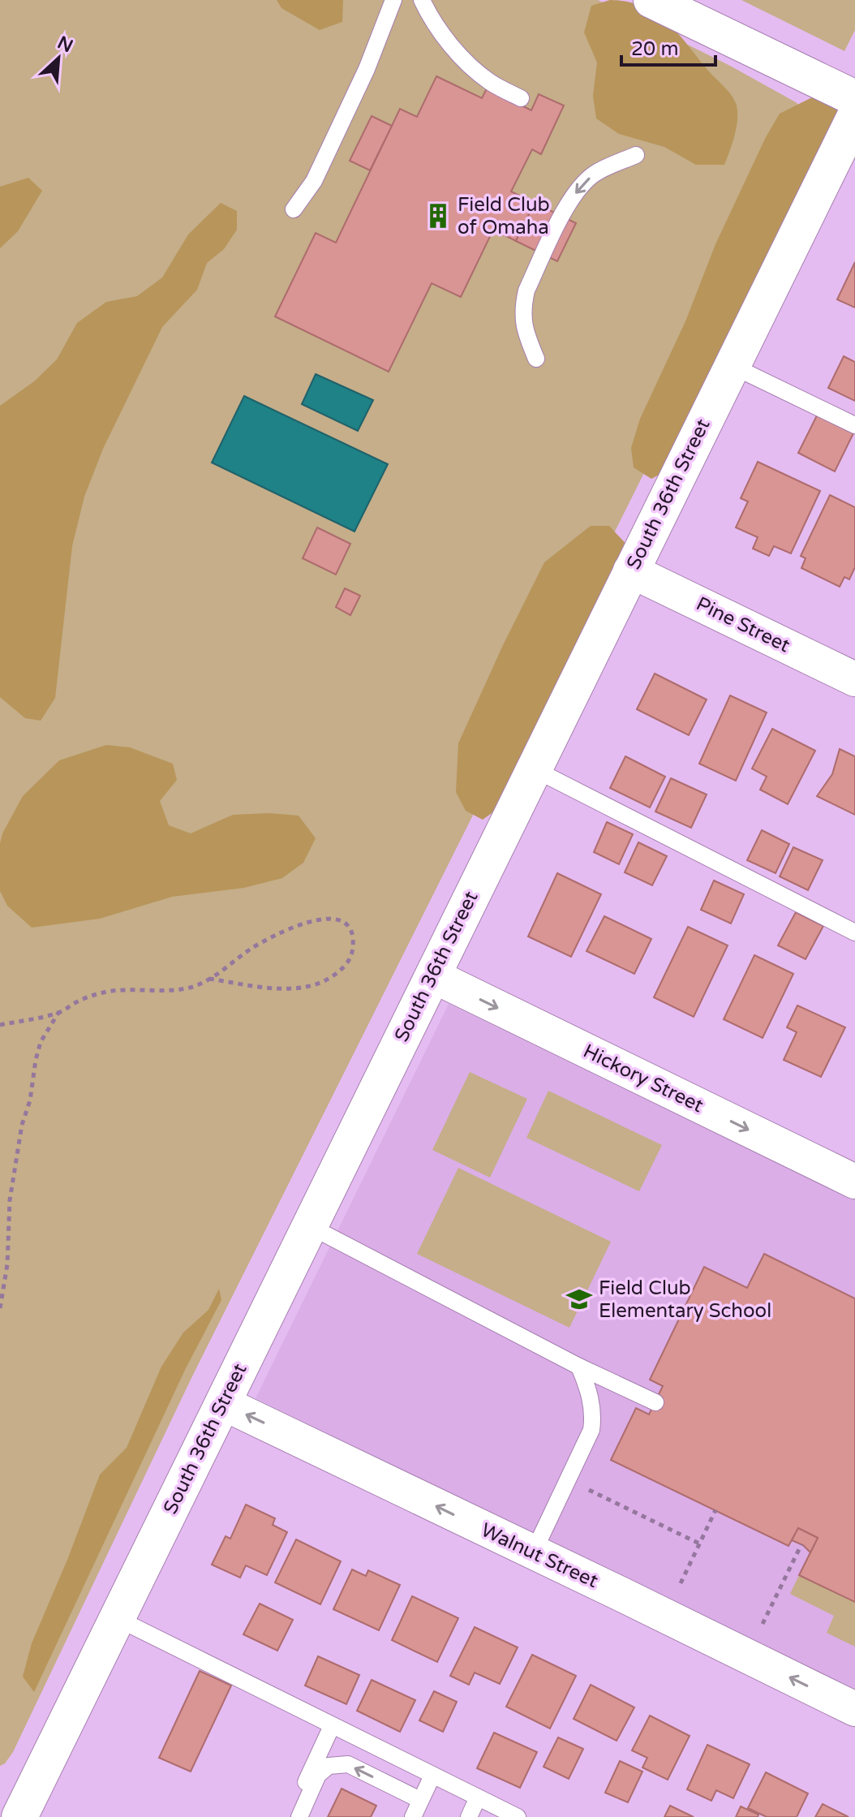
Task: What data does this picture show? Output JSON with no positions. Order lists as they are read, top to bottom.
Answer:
{
  "streets": {
    "street": [
      "South 36th Street",
      "Pine Street",
      "Hickory Street",
      "Walnut Street"
    ]
  },
  "crossings": [
    ["South 36th Street", "Pine Street"],
    ["South 36th Street", "Hickory Street"],
    ["South 36th Street", "Walnut Street"]
  ],
  "one_way": ["Hickory Street", "Walnut Street"],
  "places": {
    "building": ["Field Club of Omaha"],
    "school or university": ["Field Club Elementary School"]
  },
  "scale_bar": "20 m",
  "north": "top right"
}
